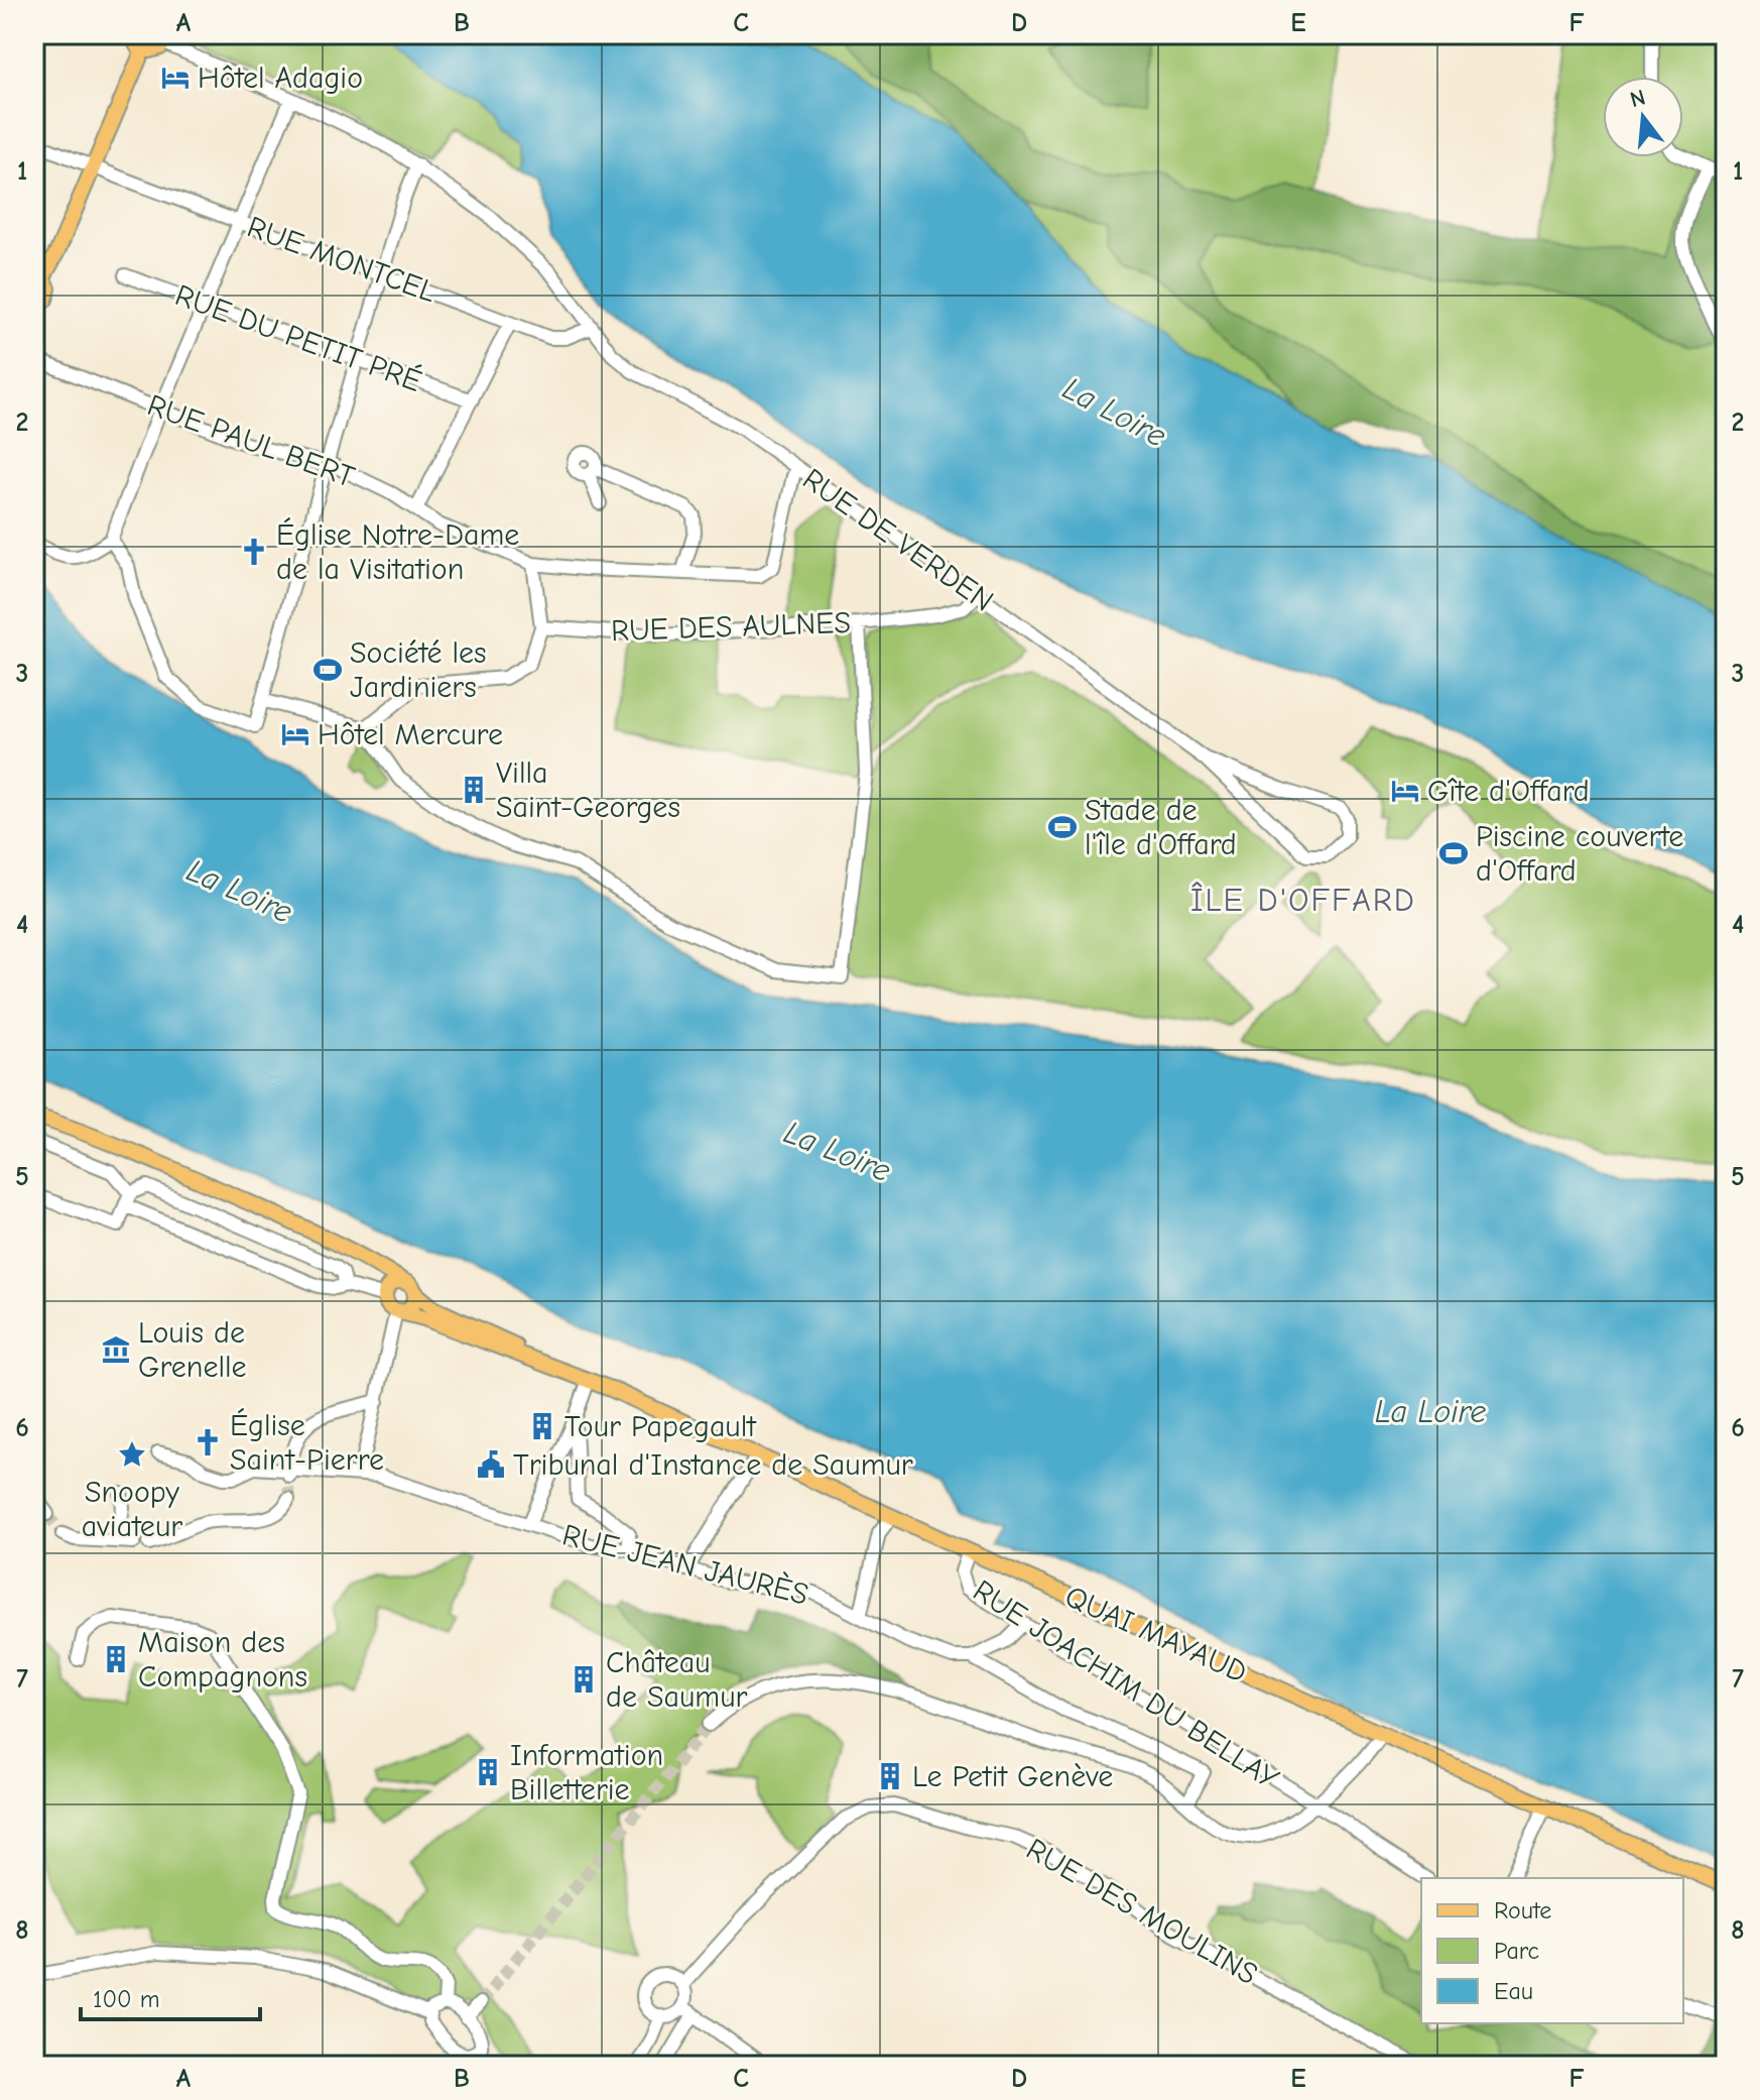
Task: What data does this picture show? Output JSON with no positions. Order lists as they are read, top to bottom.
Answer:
{
  "streets": {
    "main road": ["QUAI MAYAUD"],
    "street": [
      "RUE MONTCEL",
      "RUE DU PETIT PRÉ",
      "RUE PAUL BERT",
      "RUE DE VERDEN",
      "RUE DES AULNES",
      "RUE JEAN JAURÈS",
      "RUE JOACHIM DU BELLAY",
      "RUE DES MOULINS"
    ]
  },
  "crossings": [
    ["RUE MONTCEL", "RUE DE VERDEN"],
    ["RUE PAUL BERT", "RUE DE VERDEN"],
    ["RUE DE VERDEN", "RUE DES AULNES"],
    ["QUAI MAYAUD", "RUE JOACHIM DU BELLAY"]
  ],
  "districts": ["ÎLE D'OFFARD"],
  "water": ["La Loire"],
  "places": {
    "hotel": ["Hôtel Adagio", "Hôtel Mercure", "Gîte d'Offard"],
    "church": ["Église Notre-Dame de la Visitation", "Église Saint-Pierre"],
    "sports": ["Société les Jardiniers", "Stade de l'île d'Offard", "Piscine couverte d'Offard"],
    "building": [
      "Villa Saint-Georges",
      "Tour Papegault",
      "Maison des Compagnons",
      "Château de Saumur",
      "Information Billetterie",
      "Le Petit Genève"
    ],
    "museum": ["Louis de Grenelle"],
    "place": ["Snoopy aviateur"],
    "public building": ["Tribunal d'Instance de Saumur"]
  },
  "legend": ["Route", "Parc", "Eau"],
  "scale_bar": "100 m",
  "north": "top",
  "grid": {
    "columns": [
      "A",
      "B",
      "C",
      "D",
      "E",
      "F"
    ],
    "rows": [
      "1",
      "2",
      "3",
      "4",
      "5",
      "6",
      "7",
      "8"
    ]
  }
}
